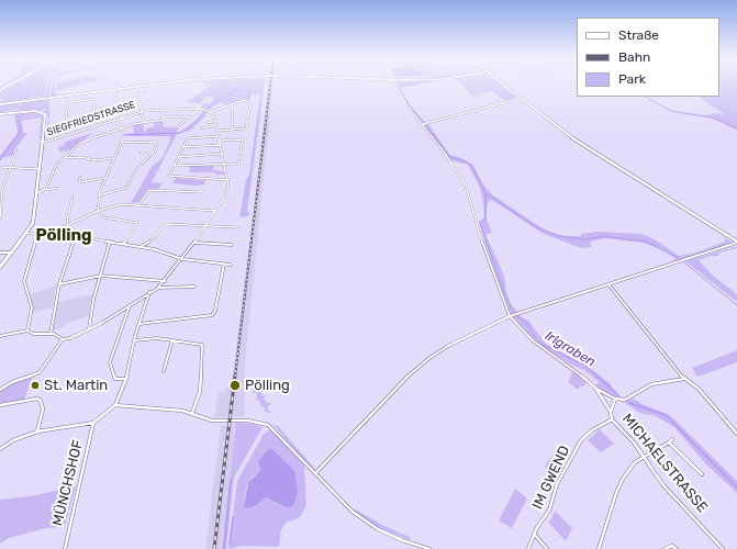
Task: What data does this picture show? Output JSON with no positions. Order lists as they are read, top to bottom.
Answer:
{
  "streets": {
    "street": [
      "SIEGFRIEDSTRASSE",
      "MICHAELSTRASSE",
      "IM GWEND",
      "MÜNCHSHOF"
    ]
  },
  "crossings": [
    ["MICHAELSTRASSE", "IM GWEND"]
  ],
  "districts": ["Pölling"],
  "water": ["Irlgraben"],
  "places": ["St. Martin", "Pölling"],
  "legend": ["Straße", "Bahn", "Park"]
}
